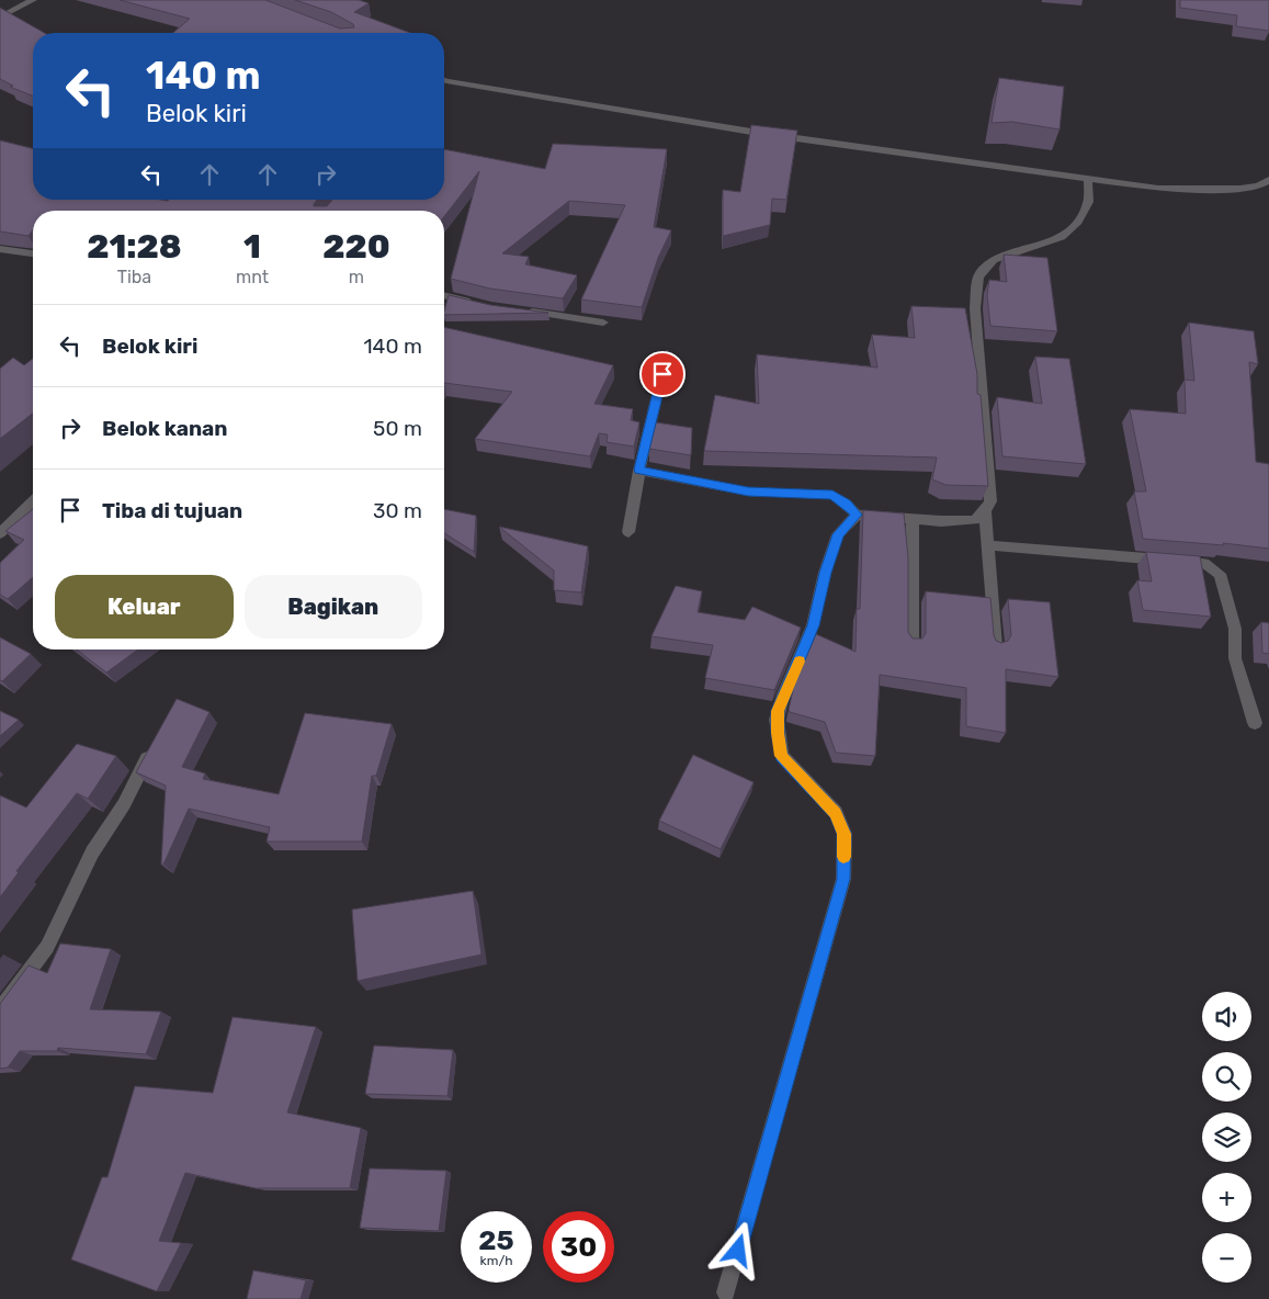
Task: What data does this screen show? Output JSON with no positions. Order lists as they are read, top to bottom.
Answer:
{
  "page": {
    "turn": ["140 m", "Belok kiri"],
    "eta": [
      "21:28",
      "Tiba",
      "1",
      "mnt",
      "220",
      "m"
    ],
    "list": [
      {
        "name": "Belok kiri",
        "value": "140 m"
      },
      {
        "name": "Belok kanan",
        "value": "50 m"
      },
      {
        "name": "Tiba di tujuan",
        "value": "30 m"
      }
    ],
    "buttons": ["Keluar", "Bagikan"],
    "map_buttons": ["+", "−"],
    "speed": "25 km/h",
    "limit": "30"
  }
}
